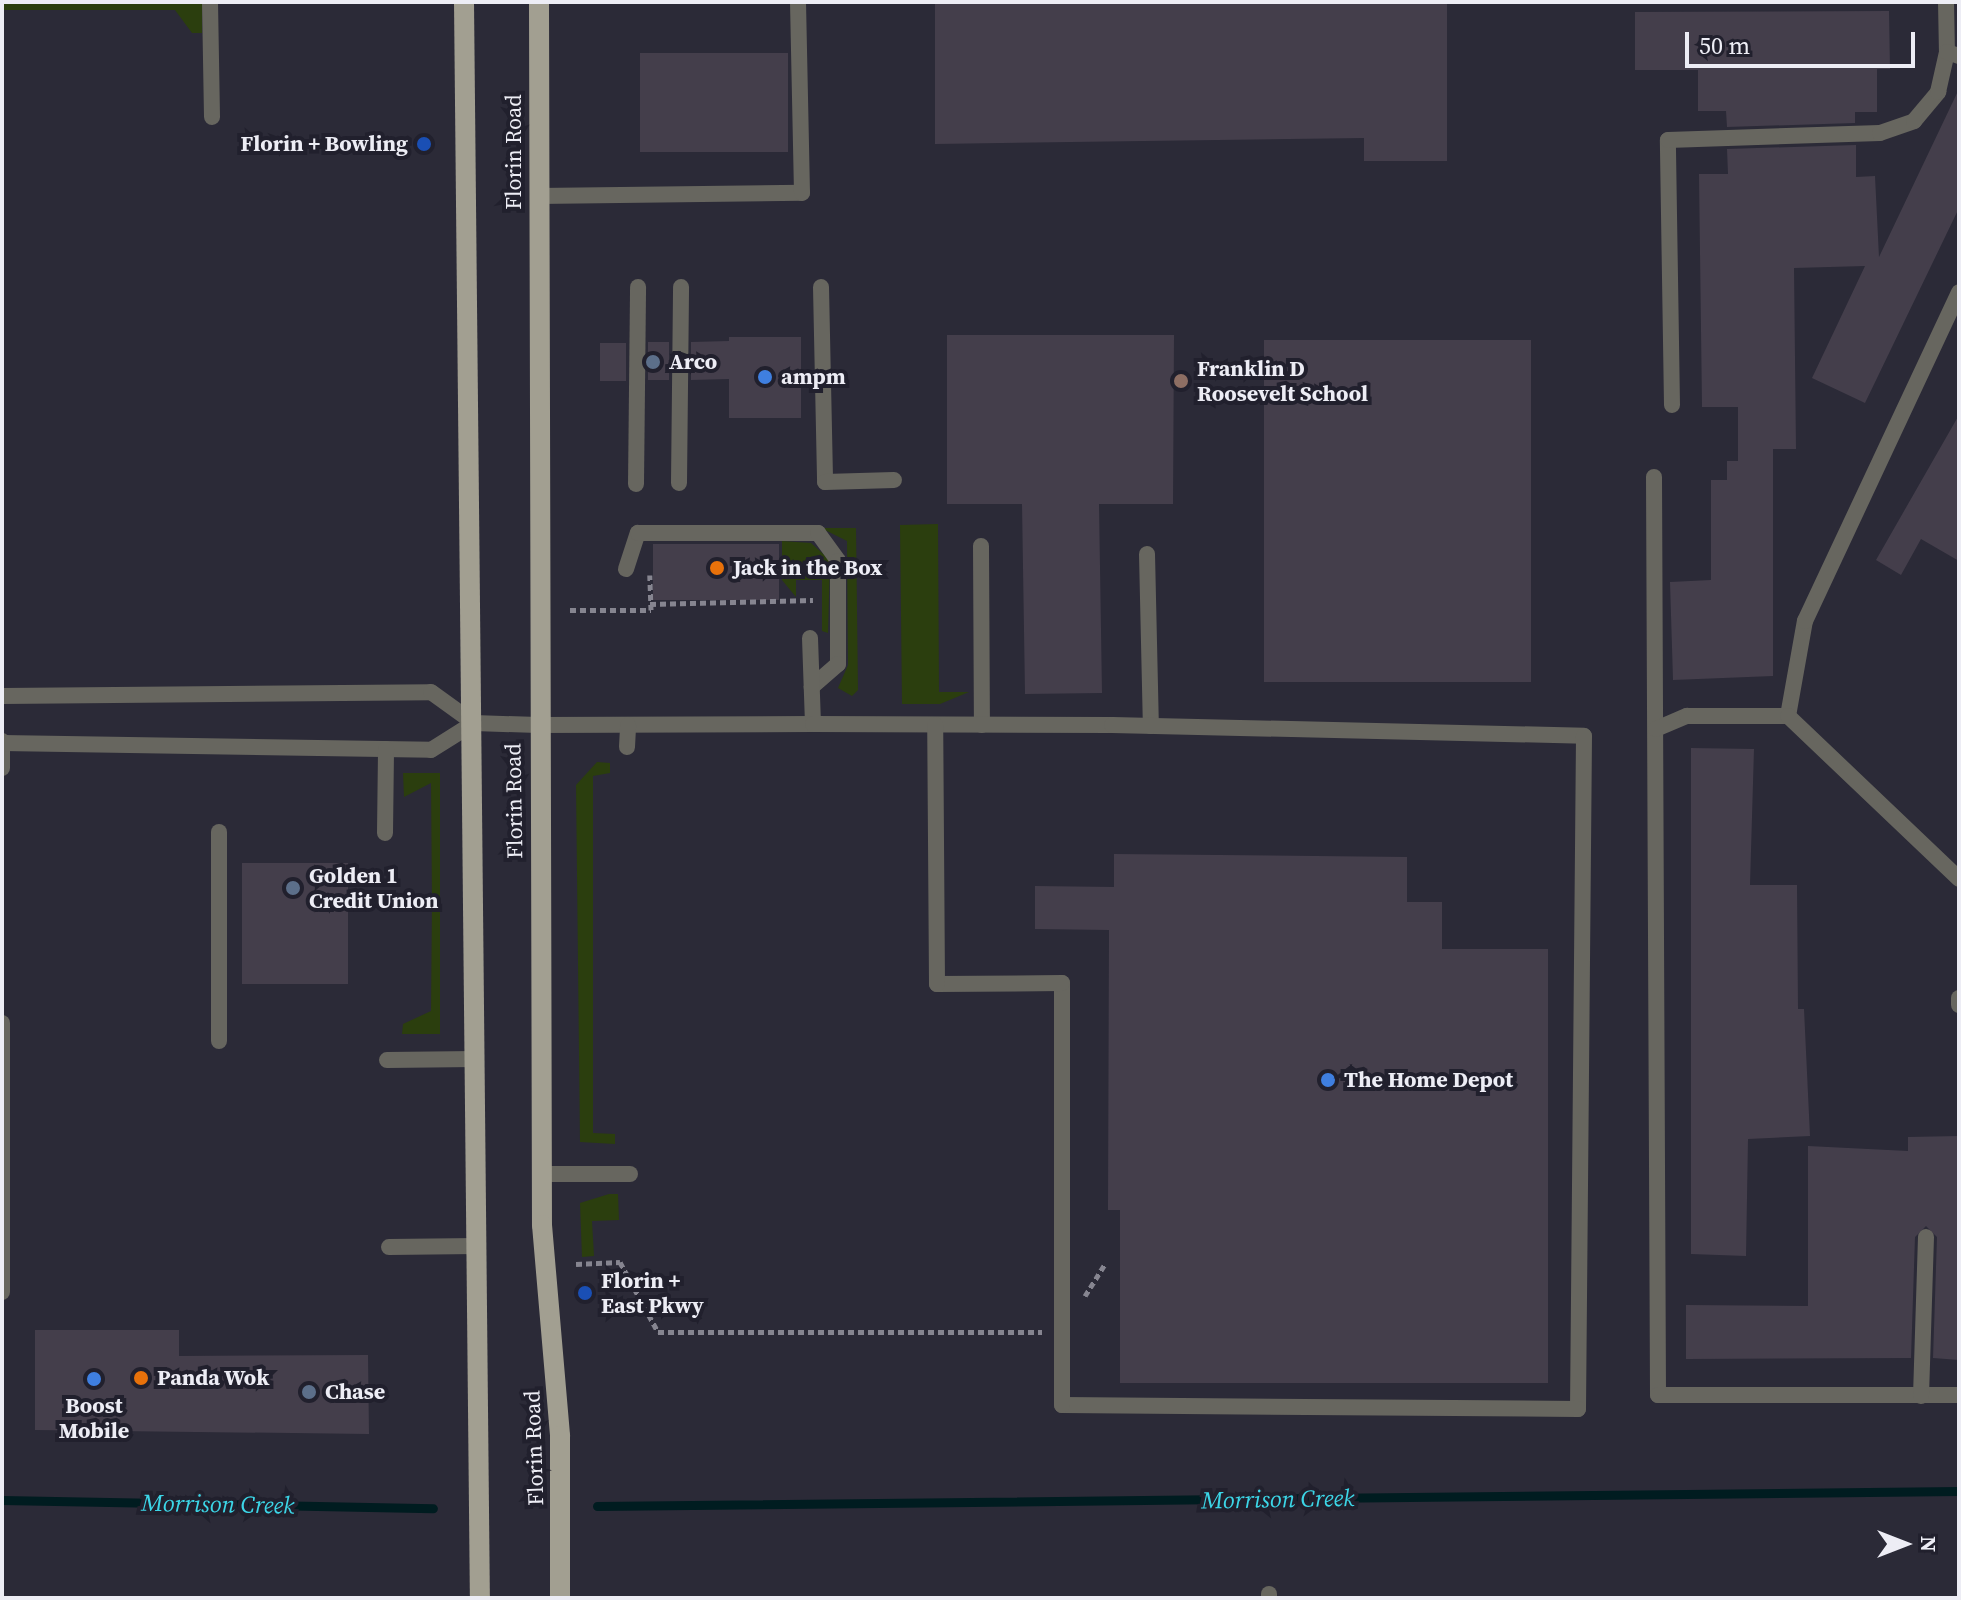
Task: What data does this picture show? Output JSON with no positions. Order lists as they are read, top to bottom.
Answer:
{
  "streets": {
    "main road": ["Florin Road"]
  },
  "water": ["Morrison Creek"],
  "places": [
    "Florin + Bowling",
    "Arco",
    "ampm",
    "Franklin D Roosevelt School",
    "Jack in the Box",
    "Golden 1 Credit Union",
    "The Home Depot",
    "Florin + East Pkwy",
    "Panda Wok",
    "Boost Mobile",
    "Chase"
  ],
  "scale_bar": "50 m",
  "north": "right"
}
